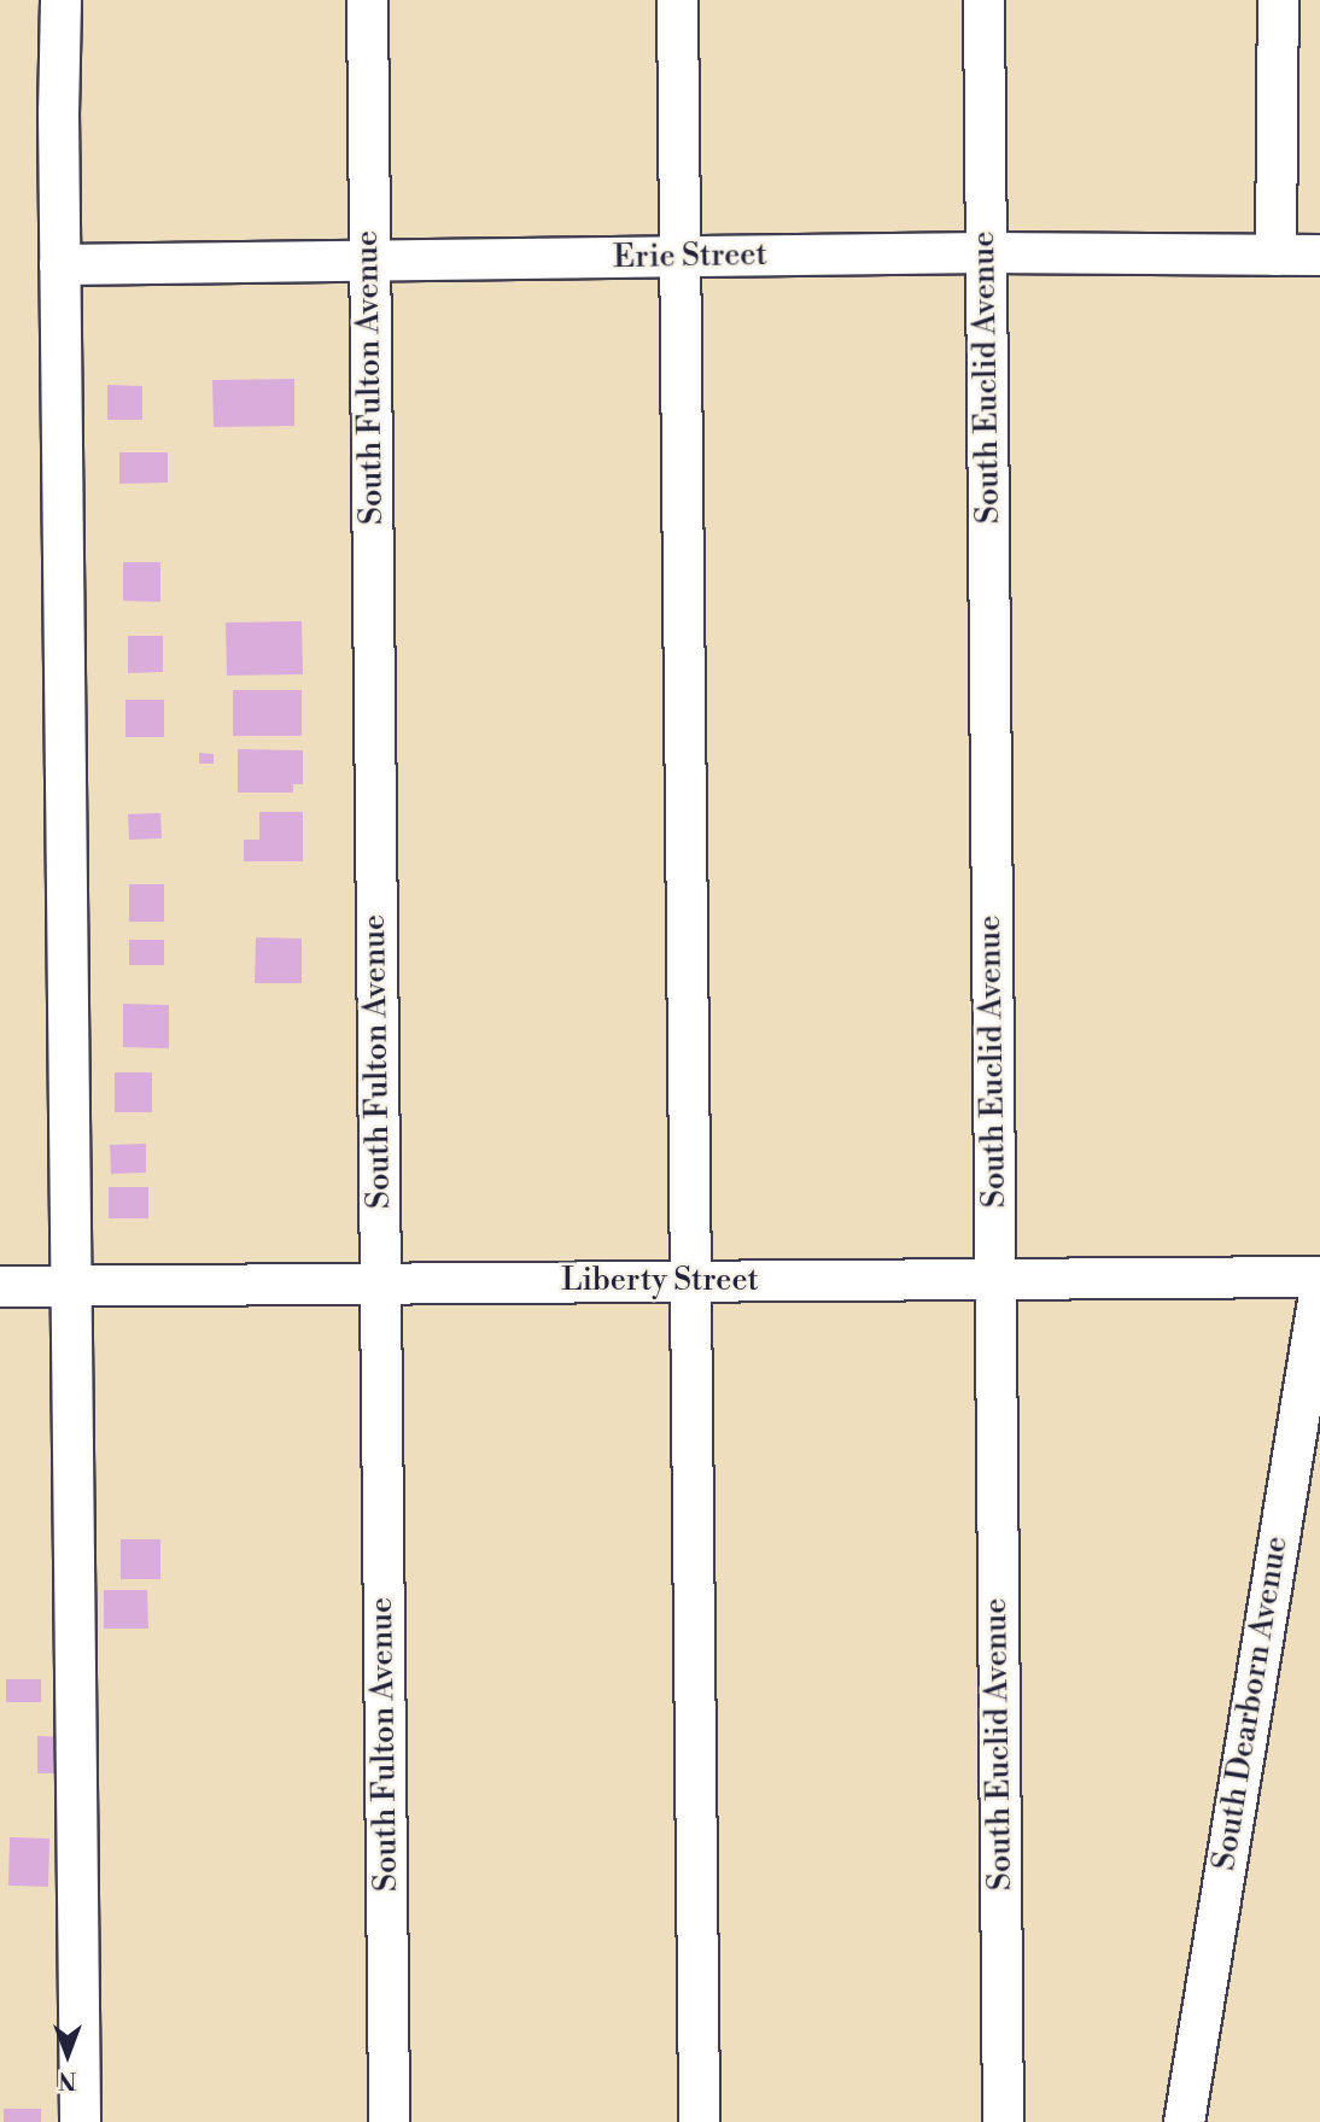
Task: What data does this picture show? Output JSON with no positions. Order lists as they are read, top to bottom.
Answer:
{
  "streets": {
    "street": [
      "Erie Street",
      "South Fulton Avenue",
      "South Euclid Avenue",
      "Liberty Street",
      "South Dearborn Avenue"
    ]
  },
  "crossings": [
    ["Erie Street", "South Fulton Avenue"],
    ["Erie Street", "South Euclid Avenue"],
    ["South Fulton Avenue", "Liberty Street"],
    ["South Euclid Avenue", "Liberty Street"]
  ],
  "north": "bottom"
}
